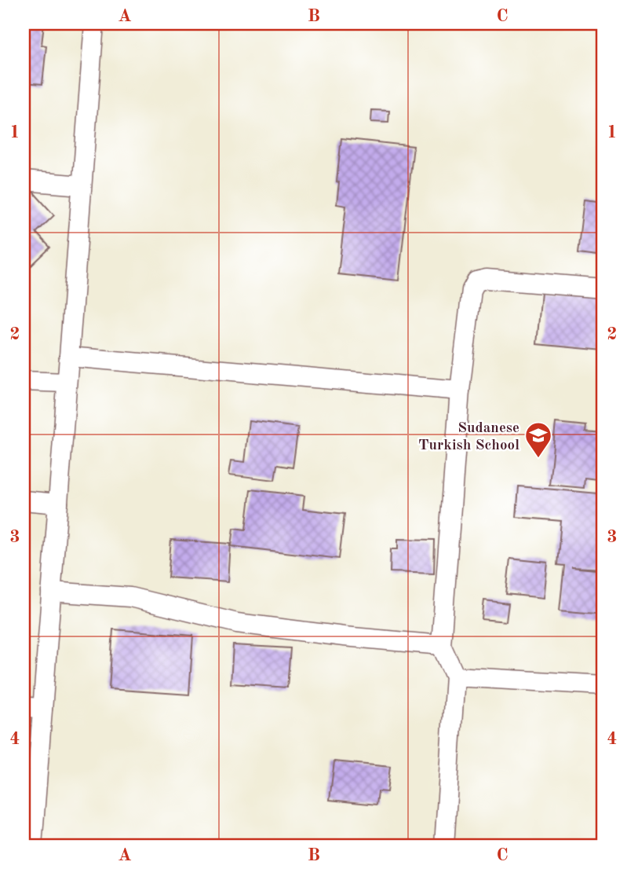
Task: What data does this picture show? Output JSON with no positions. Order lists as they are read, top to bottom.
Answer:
{
  "places": {
    "school or university": ["Sudanese Turkish School"]
  },
  "grid": {
    "columns": ["A", "B", "C"],
    "rows": [
      "1",
      "2",
      "3",
      "4"
    ]
  }
}
